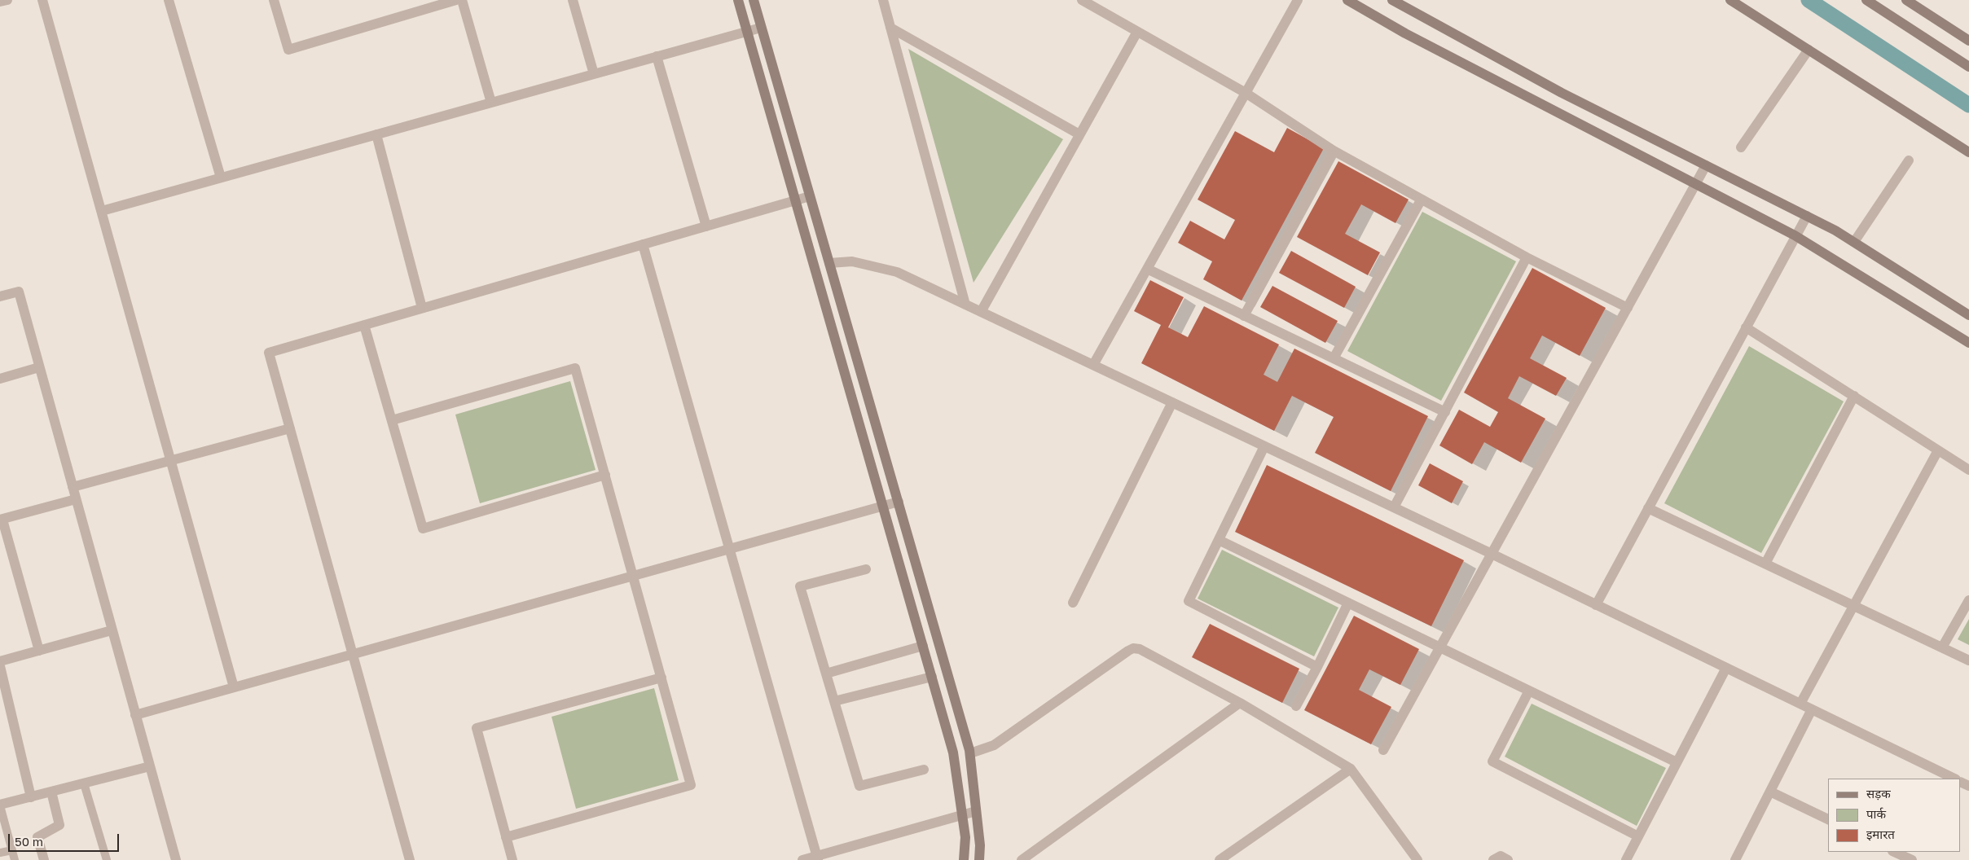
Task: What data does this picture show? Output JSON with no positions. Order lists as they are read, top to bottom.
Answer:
{
  "legend": ["सड़क", "पार्क", "इमारत"],
  "scale_bar": "50 m"
}
